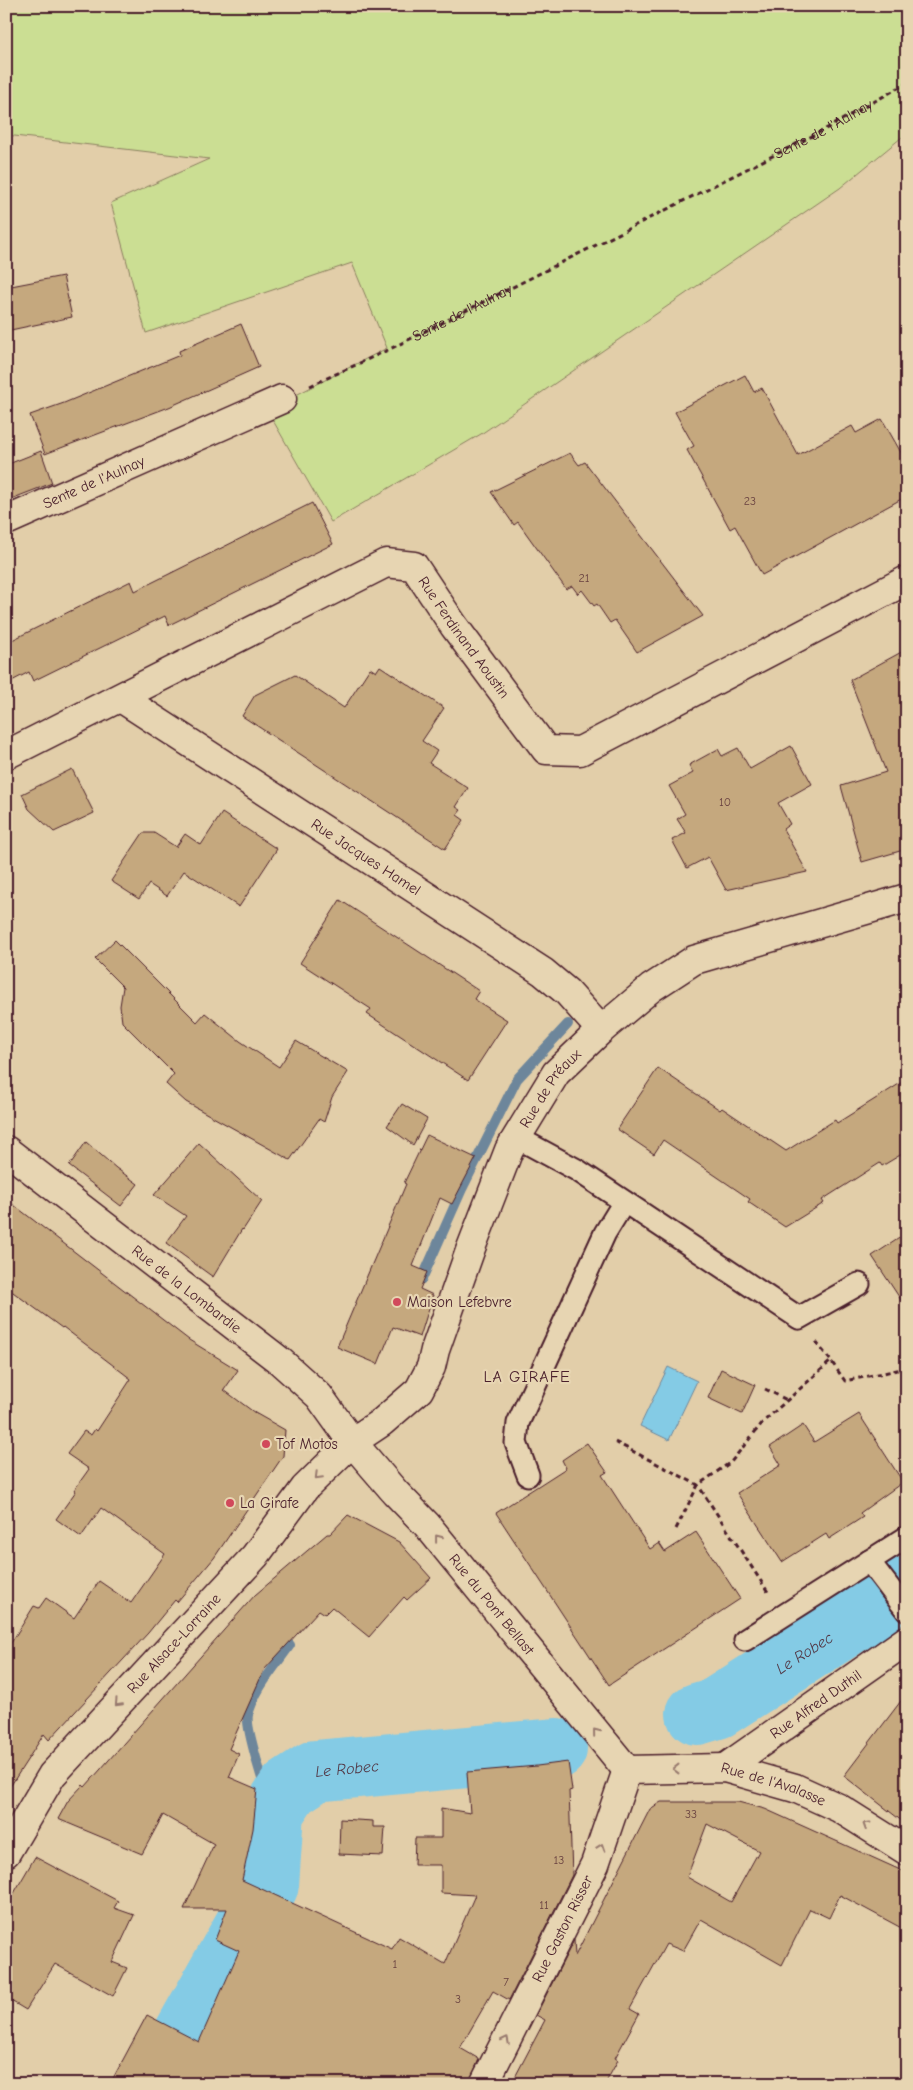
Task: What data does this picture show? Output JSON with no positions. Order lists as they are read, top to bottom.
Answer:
{
  "streets": {
    "street": [
      "Sente de l'Aulnay",
      "Rue Ferdinand Aoustin",
      "Rue Jacques Hamel",
      "Rue de Préaux",
      "Rue de la Lombardie",
      "Rue du Pont Bellast",
      "Rue Alsace-Lorraine",
      "Rue Alfred Duthil",
      "Rue de l'Avalasse",
      "Rue Gaston Risser"
    ]
  },
  "crossings": [
    ["Rue Ferdinand Aoustin", "Rue Jacques Hamel"],
    ["Rue Jacques Hamel", "Rue de Préaux"],
    ["Rue de Préaux", "Rue de la Lombardie"],
    ["Rue de Préaux", "Rue du Pont Bellast"],
    ["Rue de Préaux", "Rue Alsace-Lorraine"],
    ["Rue de la Lombardie", "Rue du Pont Bellast"],
    ["Rue de la Lombardie", "Rue Alsace-Lorraine"],
    ["Rue du Pont Bellast", "Rue Alsace-Lorraine"],
    ["Rue du Pont Bellast", "Rue de l'Avalasse"],
    ["Rue du Pont Bellast", "Rue Gaston Risser"],
    ["Rue Alfred Duthil", "Rue de l'Avalasse"],
    ["Rue de l'Avalasse", "Rue Gaston Risser"]
  ],
  "one_way": [
    "Rue du Pont Bellast",
    "Rue Alsace-Lorraine",
    "Rue de l'Avalasse",
    "Rue Gaston Risser"
  ],
  "districts": ["LA GIRAFE"],
  "water": ["Le Robec"],
  "places": ["Maison Lefebvre", "Tof Motos", "La Girafe"],
  "house_numbers": [
    "23",
    "21",
    "10",
    "33",
    "13",
    "11",
    "1",
    "7",
    "3"
  ]
}
